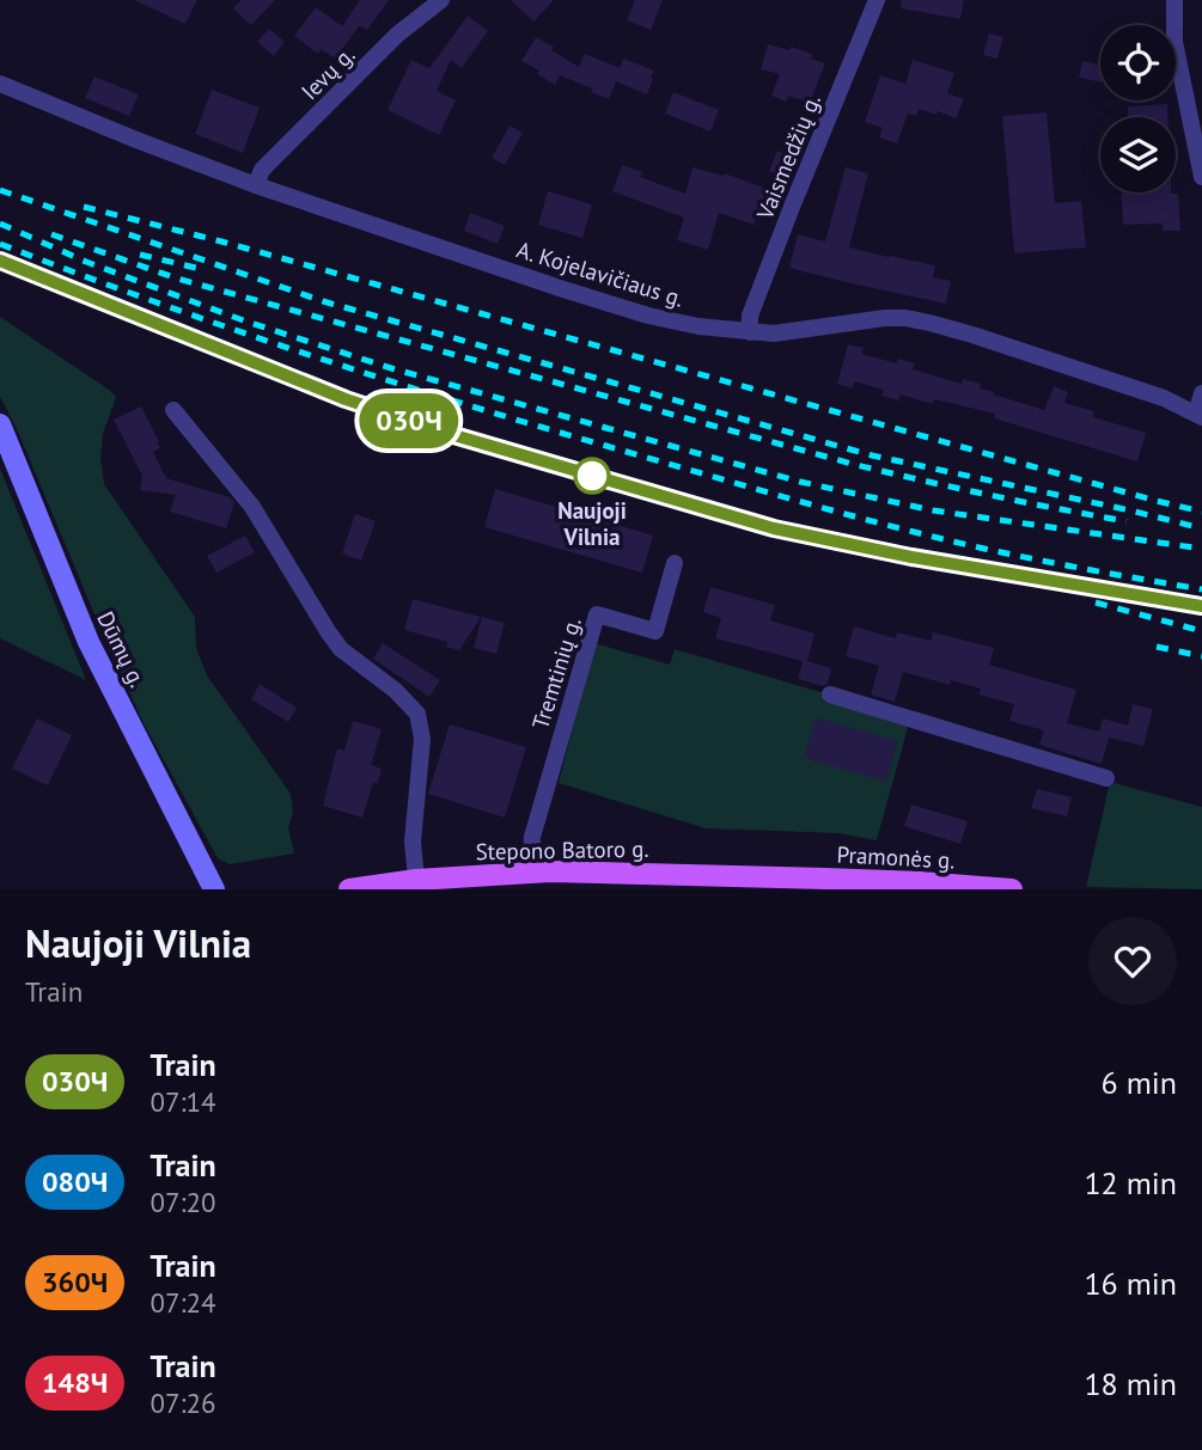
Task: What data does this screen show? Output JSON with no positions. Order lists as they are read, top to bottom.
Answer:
{
  "streets": {
    "main road": ["Dūmų g.", "Stepono Batoro g.", "Pramonės g."],
    "street": [
      "Ievų g.",
      "Vaismedžių g.",
      "A. Kojelavičiaus g.",
      "Tremtinių g."
    ]
  },
  "crossings": [
    ["Ievų g.", "A. Kojelavičiaus g."],
    ["Vaismedžių g.", "A. Kojelavičiaus g."],
    ["Tremtinių g.", "Stepono Batoro g."],
    ["Stepono Batoro g.", "Pramonės g."]
  ],
  "places": ["Naujoji Vilnia"],
  "page": {
    "on_map": "030Ч",
    "heading": ["Naujoji Vilnia", "Train"],
    "list": [
      {
        "mark": "030Ч",
        "name": "Train",
        "note": "07:14",
        "value": "6 min"
      },
      {
        "mark": "080Ч",
        "name": "Train",
        "note": "07:20",
        "value": "12 min"
      },
      {
        "mark": "360Ч",
        "name": "Train",
        "note": "07:24",
        "value": "16 min"
      },
      {
        "mark": "148Ч",
        "name": "Train",
        "note": "07:26",
        "value": "18 min"
      }
    ]
  }
}
